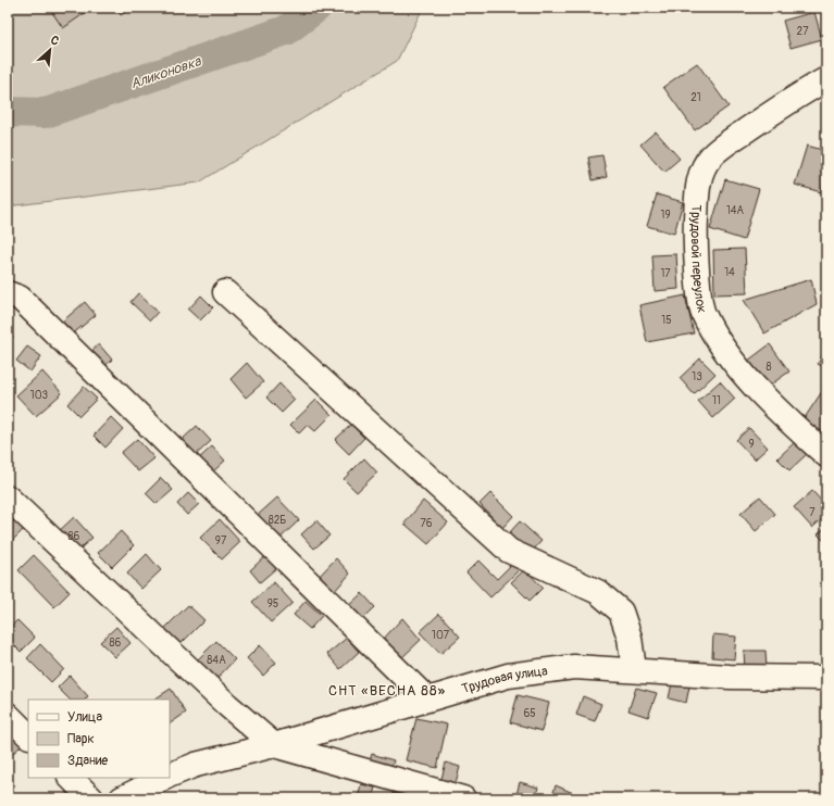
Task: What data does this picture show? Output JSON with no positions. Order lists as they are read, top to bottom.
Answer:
{
  "streets": {
    "street": ["Трудовой переулок", "Трудовая улица"]
  },
  "districts": ["СНТ «ВЕСНА 88»"],
  "water": ["Аликоновка"],
  "house_numbers": [
    "27",
    "21",
    "14А",
    "19",
    "14",
    "17",
    "15",
    "8",
    "13",
    "103",
    "11",
    "9",
    "7",
    "82Б",
    "76",
    "86",
    "97",
    "95",
    "107",
    "86",
    "84А",
    "65"
  ],
  "legend": ["Улица", "Парк", "Здание"],
  "north": "top right"
}
